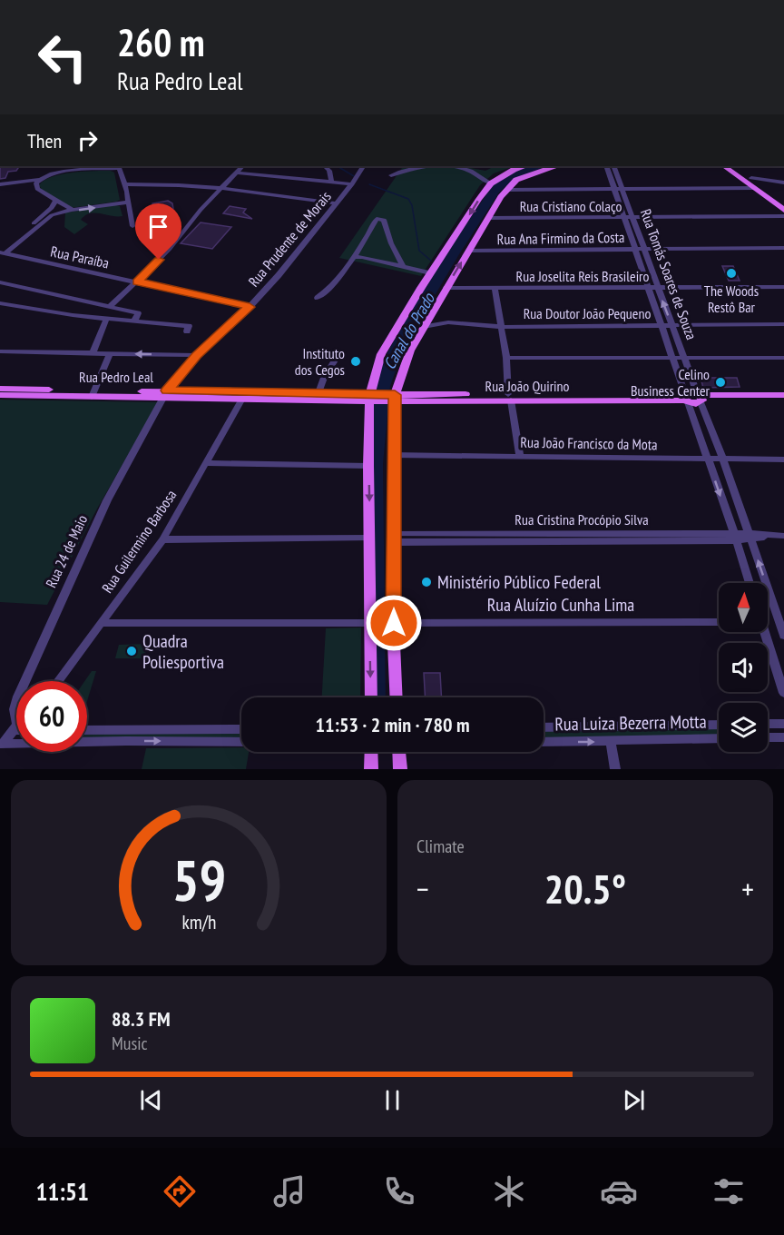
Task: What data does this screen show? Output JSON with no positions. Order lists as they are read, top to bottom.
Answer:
{
  "streets": {
    "main road": ["Rua Pedro Leal", "Rua João Quirino"],
    "street": [
      "Rua Cristiano Colaço",
      "Rua Ana Firmino da Costa",
      "Rua Prudente de Morais",
      "Rua Paraíba",
      "Rua Tomás Soares de Souza",
      "Rua Joselita Reis Brasileiro",
      "Rua Doutor João Pequeno",
      "Rua João Francisco da Mota",
      "Rua Cristina Procópio Silva",
      "Rua Guilermino Barbosa",
      "Rua 24 de Maio",
      "Rua Aluízio Cunha Lima",
      "Rua Luiza Bezerra Motta"
    ]
  },
  "crossings": [
    ["Rua Cristiano Colaço", "Rua Tomás Soares de Souza"],
    ["Rua Ana Firmino da Costa", "Rua Tomás Soares de Souza"],
    ["Rua Prudente de Morais", "Rua Paraíba"],
    ["Rua Prudente de Morais", "Rua Pedro Leal"],
    ["Rua Prudente de Morais", "Rua 24 de Maio"],
    ["Rua Tomás Soares de Souza", "Rua Joselita Reis Brasileiro"],
    ["Rua Tomás Soares de Souza", "Rua Doutor João Pequeno"],
    ["Rua Tomás Soares de Souza", "Rua João Quirino"],
    ["Rua Tomás Soares de Souza", "Rua João Francisco da Mota"],
    ["Rua Tomás Soares de Souza", "Rua Cristina Procópio Silva"],
    ["Rua Pedro Leal", "Rua João Quirino"],
    ["Rua Pedro Leal", "Rua Guilermino Barbosa"],
    ["Rua Pedro Leal", "Rua 24 de Maio"]
  ],
  "water": ["Canal do Prado"],
  "places": [
    "The Woods Restô Bar",
    "Instituto dos Cegos",
    "Celino Business Center",
    "Ministério Público Federal",
    "Quadra Poliesportiva"
  ],
  "north": "top",
  "page": {
    "turn": ["260 m", "Rua Pedro Leal"],
    "then": "Then",
    "limit": "60",
    "trip": "11:53 · 2 min · 780 m",
    "tile": "Climate",
    "heat": ["−", "20.5°", "+"],
    "song": ["88.3 FM", "Music"],
    "tabs": "11:51",
    "gauge": ["59", "km/h"]
  }
}
